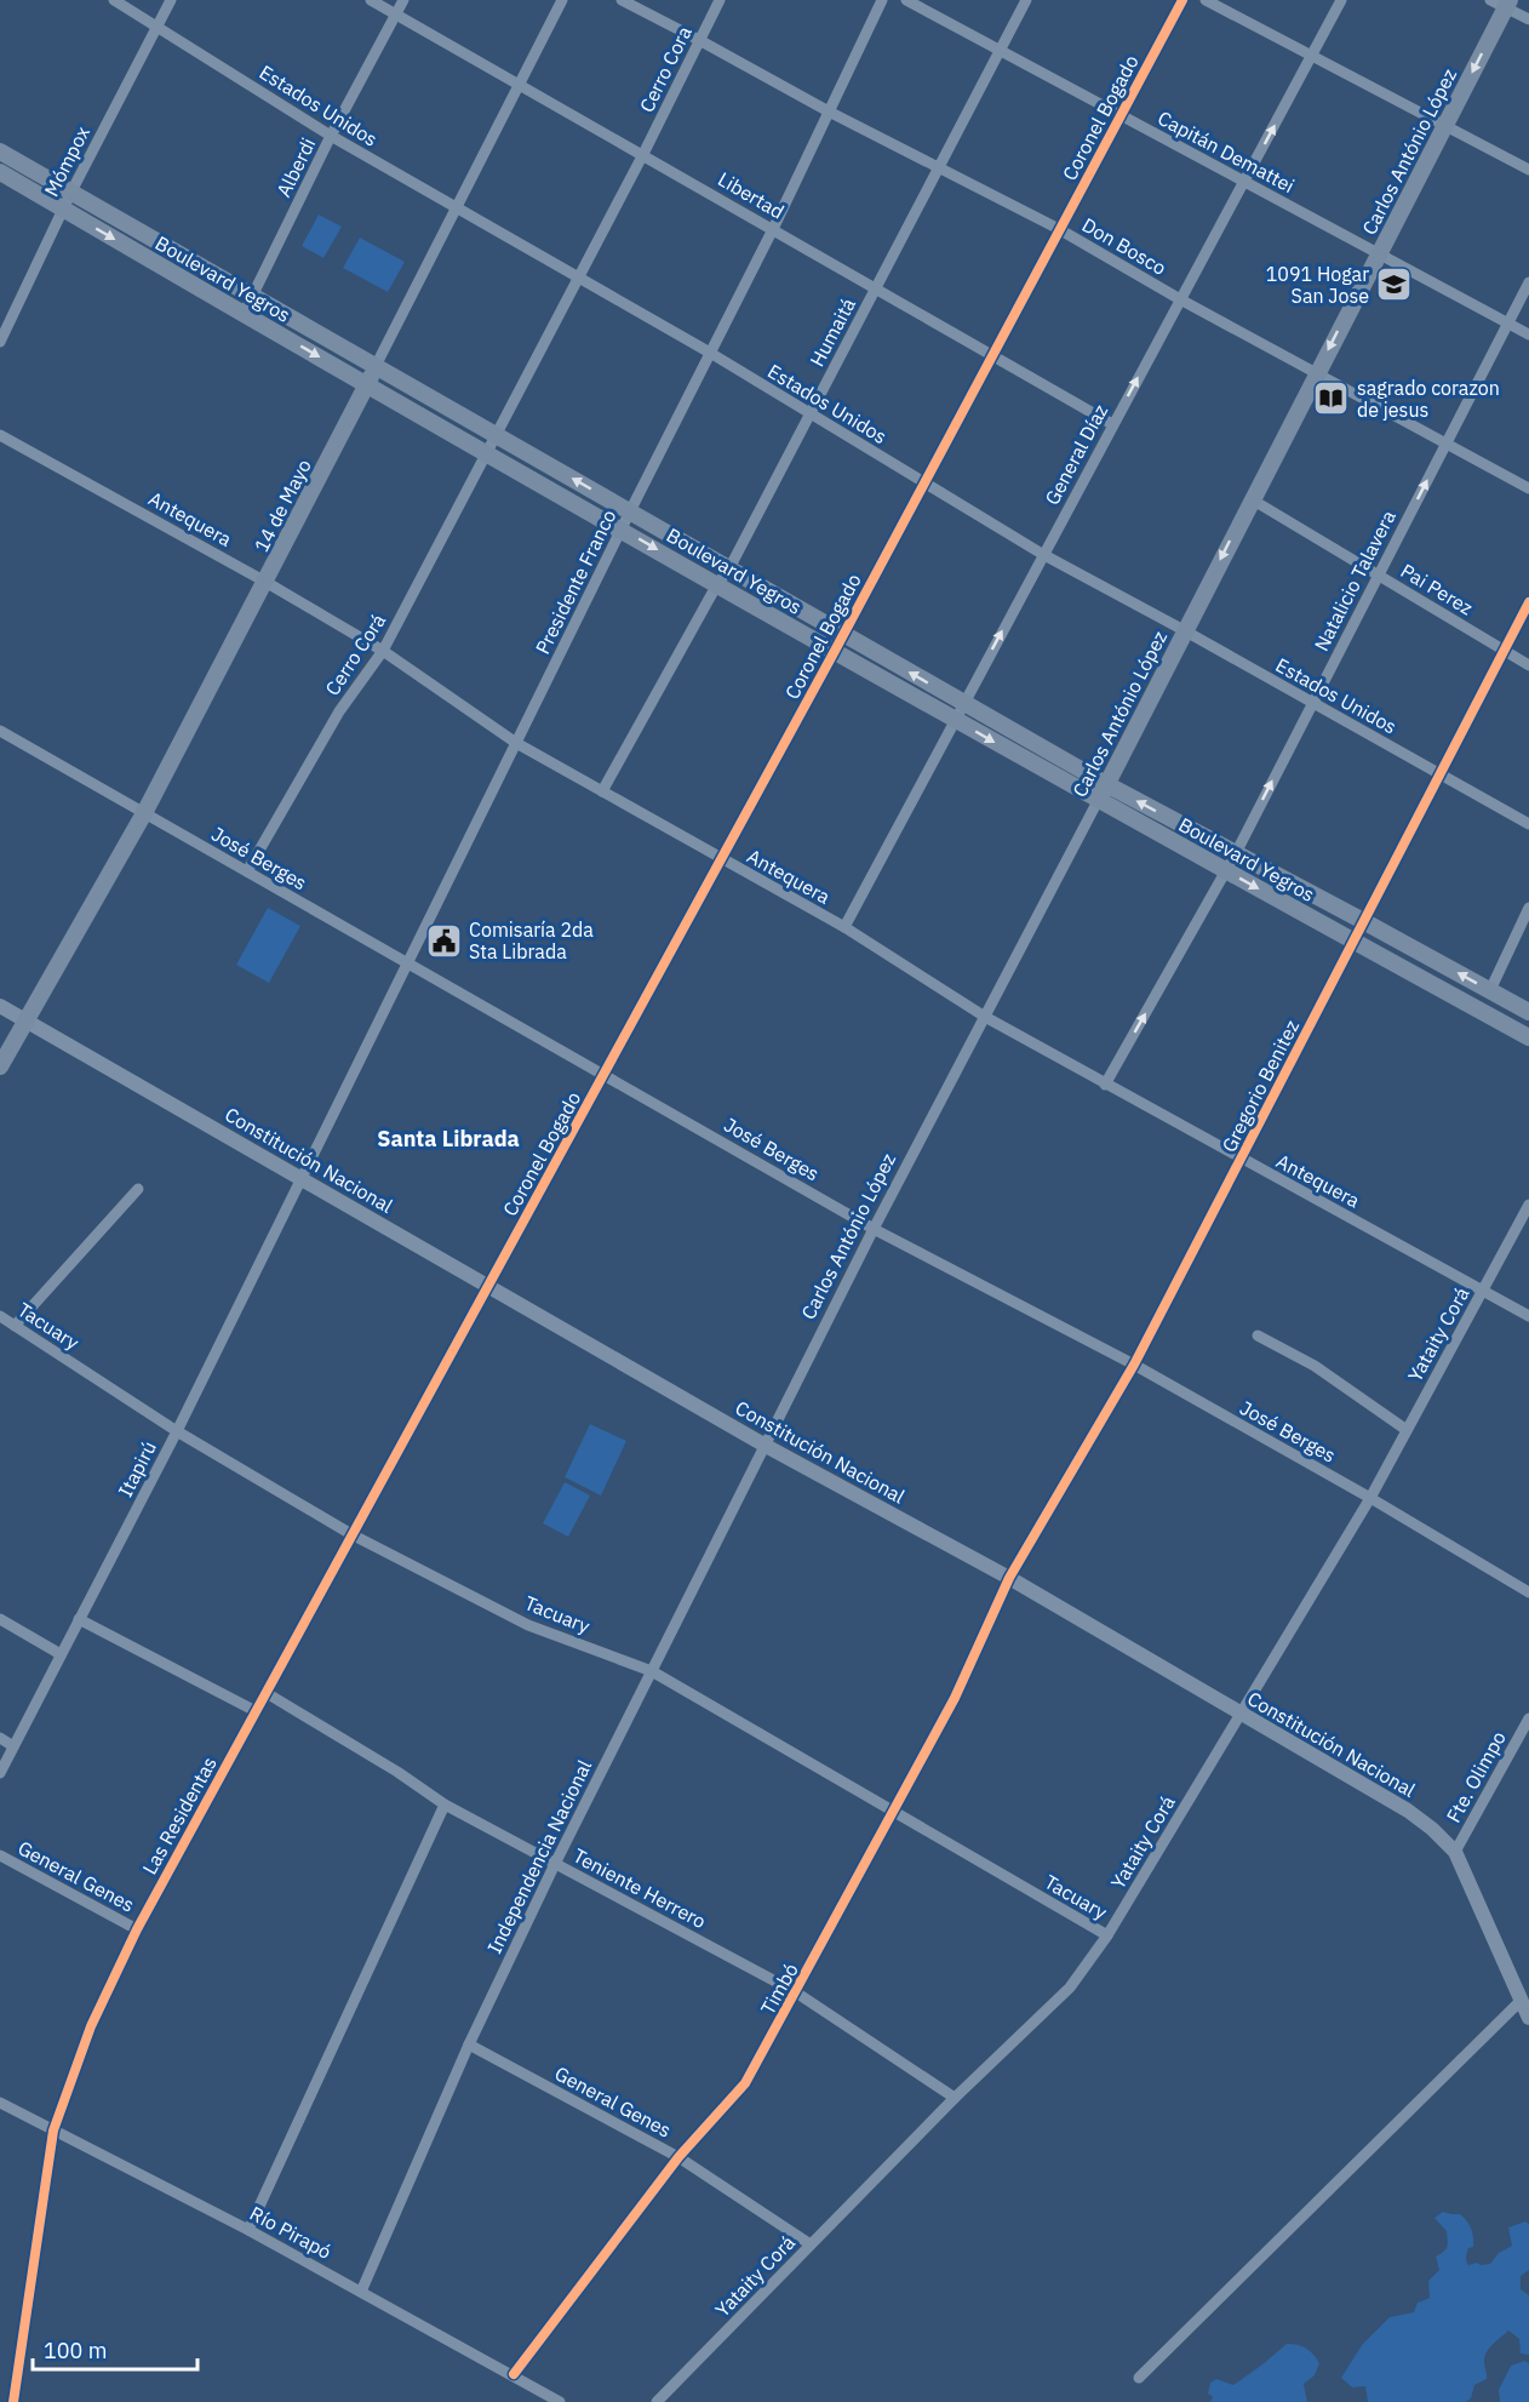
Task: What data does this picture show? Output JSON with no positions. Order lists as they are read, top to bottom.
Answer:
{
  "streets": {
    "main road": ["Carlos António López", "Boulevard Yegros", "14 de Mayo"],
    "street": [
      "Cerro Cora",
      "Estados Unidos",
      "Coronel Bogado",
      "Capitán Demattei",
      "Mómpox",
      "Alberdi",
      "Libertad",
      "Don Bosco",
      "Humaitá",
      "General Díaz",
      "Antequera",
      "Natalicio Talavera",
      "Presidente Franco",
      "Pai Perez",
      "Cerro Corá",
      "José Berges",
      "Gregorio Benitez",
      "Constitución Nacional",
      "Tacuary",
      "Yataity Corá",
      "Itapirú",
      "Fte. Olimpo",
      "Las Residentas",
      "Independencia Nacional",
      "General Genes",
      "Teniente Herrero",
      "Timbó",
      "Río Pirapó"
    ]
  },
  "crossings": [
    ["Cerro Cora", "Estados Unidos"],
    ["Cerro Cora", "Libertad"],
    ["Cerro Cora", "Don Bosco"],
    ["Cerro Cora", "Cerro Corá"],
    ["Estados Unidos", "Coronel Bogado"],
    ["Estados Unidos", "Carlos António López"],
    ["Estados Unidos", "Mómpox"],
    ["Estados Unidos", "Alberdi"],
    ["Estados Unidos", "Humaitá"],
    ["Estados Unidos", "General Díaz"],
    ["Estados Unidos", "14 de Mayo"],
    ["Estados Unidos", "Natalicio Talavera"],
    ["Estados Unidos", "Presidente Franco"],
    ["Estados Unidos", "Cerro Corá"],
    ["Estados Unidos", "Gregorio Benitez"],
    ["Coronel Bogado", "Capitán Demattei"],
    ["Coronel Bogado", "Libertad"],
    ["Coronel Bogado", "Don Bosco"],
    ["Coronel Bogado", "Boulevard Yegros"],
    ["Coronel Bogado", "Antequera"],
    ["Coronel Bogado", "José Berges"],
    ["Coronel Bogado", "Constitución Nacional"],
    ["Coronel Bogado", "Las Residentas"],
    ["Capitán Demattei", "Carlos António López"],
    ["Capitán Demattei", "Humaitá"],
    ["Capitán Demattei", "General Díaz"],
    ["Capitán Demattei", "Natalicio Talavera"],
    ["Carlos António López", "Don Bosco"],
    ["Carlos António López", "Boulevard Yegros"],
    ["Carlos António López", "Antequera"],
    ["Carlos António López", "Pai Perez"],
    ["Carlos António López", "José Berges"],
    ["Carlos António López", "Constitución Nacional"],
    ["Carlos António López", "Independencia Nacional"],
    ["Mómpox", "Boulevard Yegros"],
    ["Alberdi", "Libertad"],
    ["Alberdi", "Boulevard Yegros"],
    ["Libertad", "Humaitá"],
    ["Libertad", "General Díaz"],
    ["Libertad", "14 de Mayo"],
    ["Libertad", "Presidente Franco"],
    ["Don Bosco", "Humaitá"],
    ["Don Bosco", "General Díaz"],
    ["Don Bosco", "Natalicio Talavera"],
    ["Don Bosco", "Presidente Franco"],
    ["Boulevard Yegros", "Humaitá"],
    ["Boulevard Yegros", "General Díaz"],
    ["Boulevard Yegros", "14 de Mayo"],
    ["Boulevard Yegros", "Natalicio Talavera"],
    ["Boulevard Yegros", "Presidente Franco"],
    ["Boulevard Yegros", "Cerro Corá"],
    ["Boulevard Yegros", "Gregorio Benitez"],
    ["Humaitá", "Antequera"],
    ["General Díaz", "Antequera"],
    ["14 de Mayo", "Antequera"],
    ["14 de Mayo", "José Berges"],
    ["14 de Mayo", "Constitución Nacional"],
    ["Antequera", "Natalicio Talavera"],
    ["Antequera", "Presidente Franco"],
    ["Antequera", "Cerro Corá"],
    ["Antequera", "Gregorio Benitez"],
    ["Antequera", "Yataity Corá"],
    ["Natalicio Talavera", "Pai Perez"],
    ["Presidente Franco", "José Berges"],
    ["Presidente Franco", "Constitución Nacional"],
    ["Presidente Franco", "Itapirú"],
    ["Pai Perez", "Gregorio Benitez"],
    ["Cerro Corá", "José Berges"],
    ["José Berges", "Gregorio Benitez"],
    ["José Berges", "Yataity Corá"],
    ["Gregorio Benitez", "Constitución Nacional"],
    ["Gregorio Benitez", "Timbó"],
    ["Constitución Nacional", "Yataity Corá"],
    ["Constitución Nacional", "Itapirú"],
    ["Constitución Nacional", "Fte. Olimpo"],
    ["Constitución Nacional", "Las Residentas"],
    ["Constitución Nacional", "Independencia Nacional"],
    ["Constitución Nacional", "Timbó"],
    ["Tacuary", "Yataity Corá"],
    ["Tacuary", "Itapirú"],
    ["Tacuary", "Las Residentas"],
    ["Tacuary", "Independencia Nacional"],
    ["Tacuary", "Timbó"],
    ["Yataity Corá", "General Genes"],
    ["Yataity Corá", "Teniente Herrero"],
    ["Las Residentas", "General Genes"],
    ["Las Residentas", "Teniente Herrero"],
    ["Las Residentas", "Río Pirapó"],
    ["Independencia Nacional", "General Genes"],
    ["Independencia Nacional", "Teniente Herrero"],
    ["Independencia Nacional", "Río Pirapó"],
    ["General Genes", "Timbó"],
    ["Teniente Herrero", "Timbó"],
    ["Timbó", "Río Pirapó"]
  ],
  "one_way": ["General Díaz", "Natalicio Talavera"],
  "districts": ["Santa Librada"],
  "places": {
    "school or university": ["1091 Hogar San Jose"],
    "library": ["sagrado corazon de jesus"],
    "public building": ["Comisaría 2da Sta Librada"]
  },
  "scale_bar": "100 m"
}
